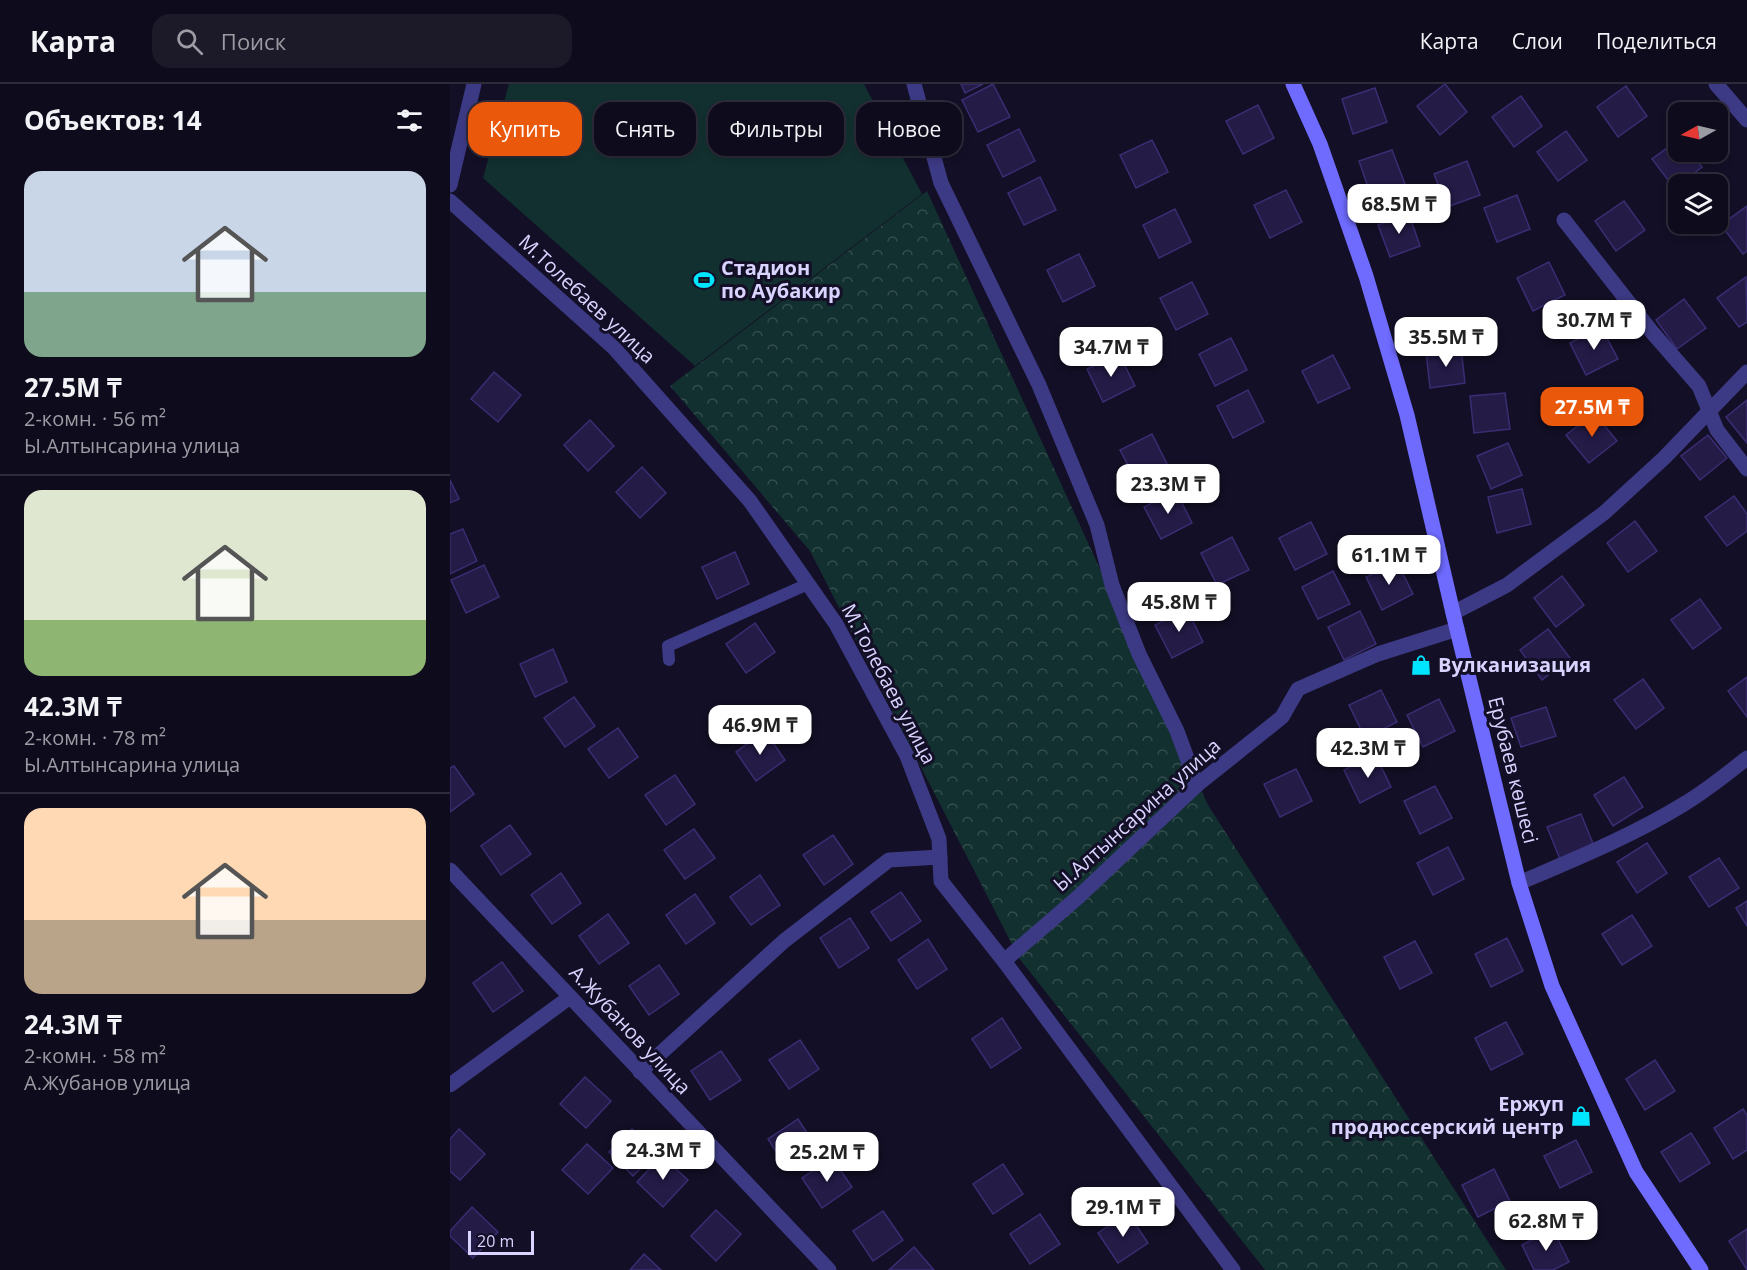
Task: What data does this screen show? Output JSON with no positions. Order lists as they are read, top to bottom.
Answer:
{
  "streets": {
    "main road": ["Ерубаев көшесі"],
    "street": ["М.Толебаев улица", "Ы.Алтынсарина улица", "А.Жубанов улица"]
  },
  "crossings": [
    ["М.Толебаев улица", "Ы.Алтынсарина улица"],
    ["Ерубаев көшесі", "Ы.Алтынсарина улица"]
  ],
  "places": {
    "sports": ["Стадион по Аубакир"],
    "shop": ["Вулканизация", "Ержуп продюссерский центр"]
  },
  "scale_bar": "20 m",
  "north": "left",
  "page": {
    "header": "Карта",
    "search": "Поиск",
    "nav": ["Карта", "Слои", "Поделиться"],
    "heading": "Объектов: 14",
    "chip": [
      "Купить",
      "Снять",
      "Фильтры",
      "Новое"
    ],
    "list": [
      {
        "name": "27.5M ₸",
        "note": "2-комн. · 56 m² · Ы.Алтынсарина улица"
      },
      {
        "name": "42.3M ₸",
        "note": "2-комн. · 78 m² · Ы.Алтынсарина улица"
      },
      {
        "name": "24.3M ₸",
        "note": "2-комн. · 58 m² · А.Жубанов улица"
      }
    ],
    "price": [
      "68.5M ₸",
      "30.7M ₸",
      "35.5M ₸",
      "34.7M ₸",
      "27.5M ₸",
      "23.3M ₸",
      "61.1M ₸",
      "45.8M ₸",
      "46.9M ₸",
      "42.3M ₸",
      "24.3M ₸",
      "25.2M ₸",
      "29.1M ₸",
      "62.8M ₸"
    ],
    "scale": "20 m"
  }
}
